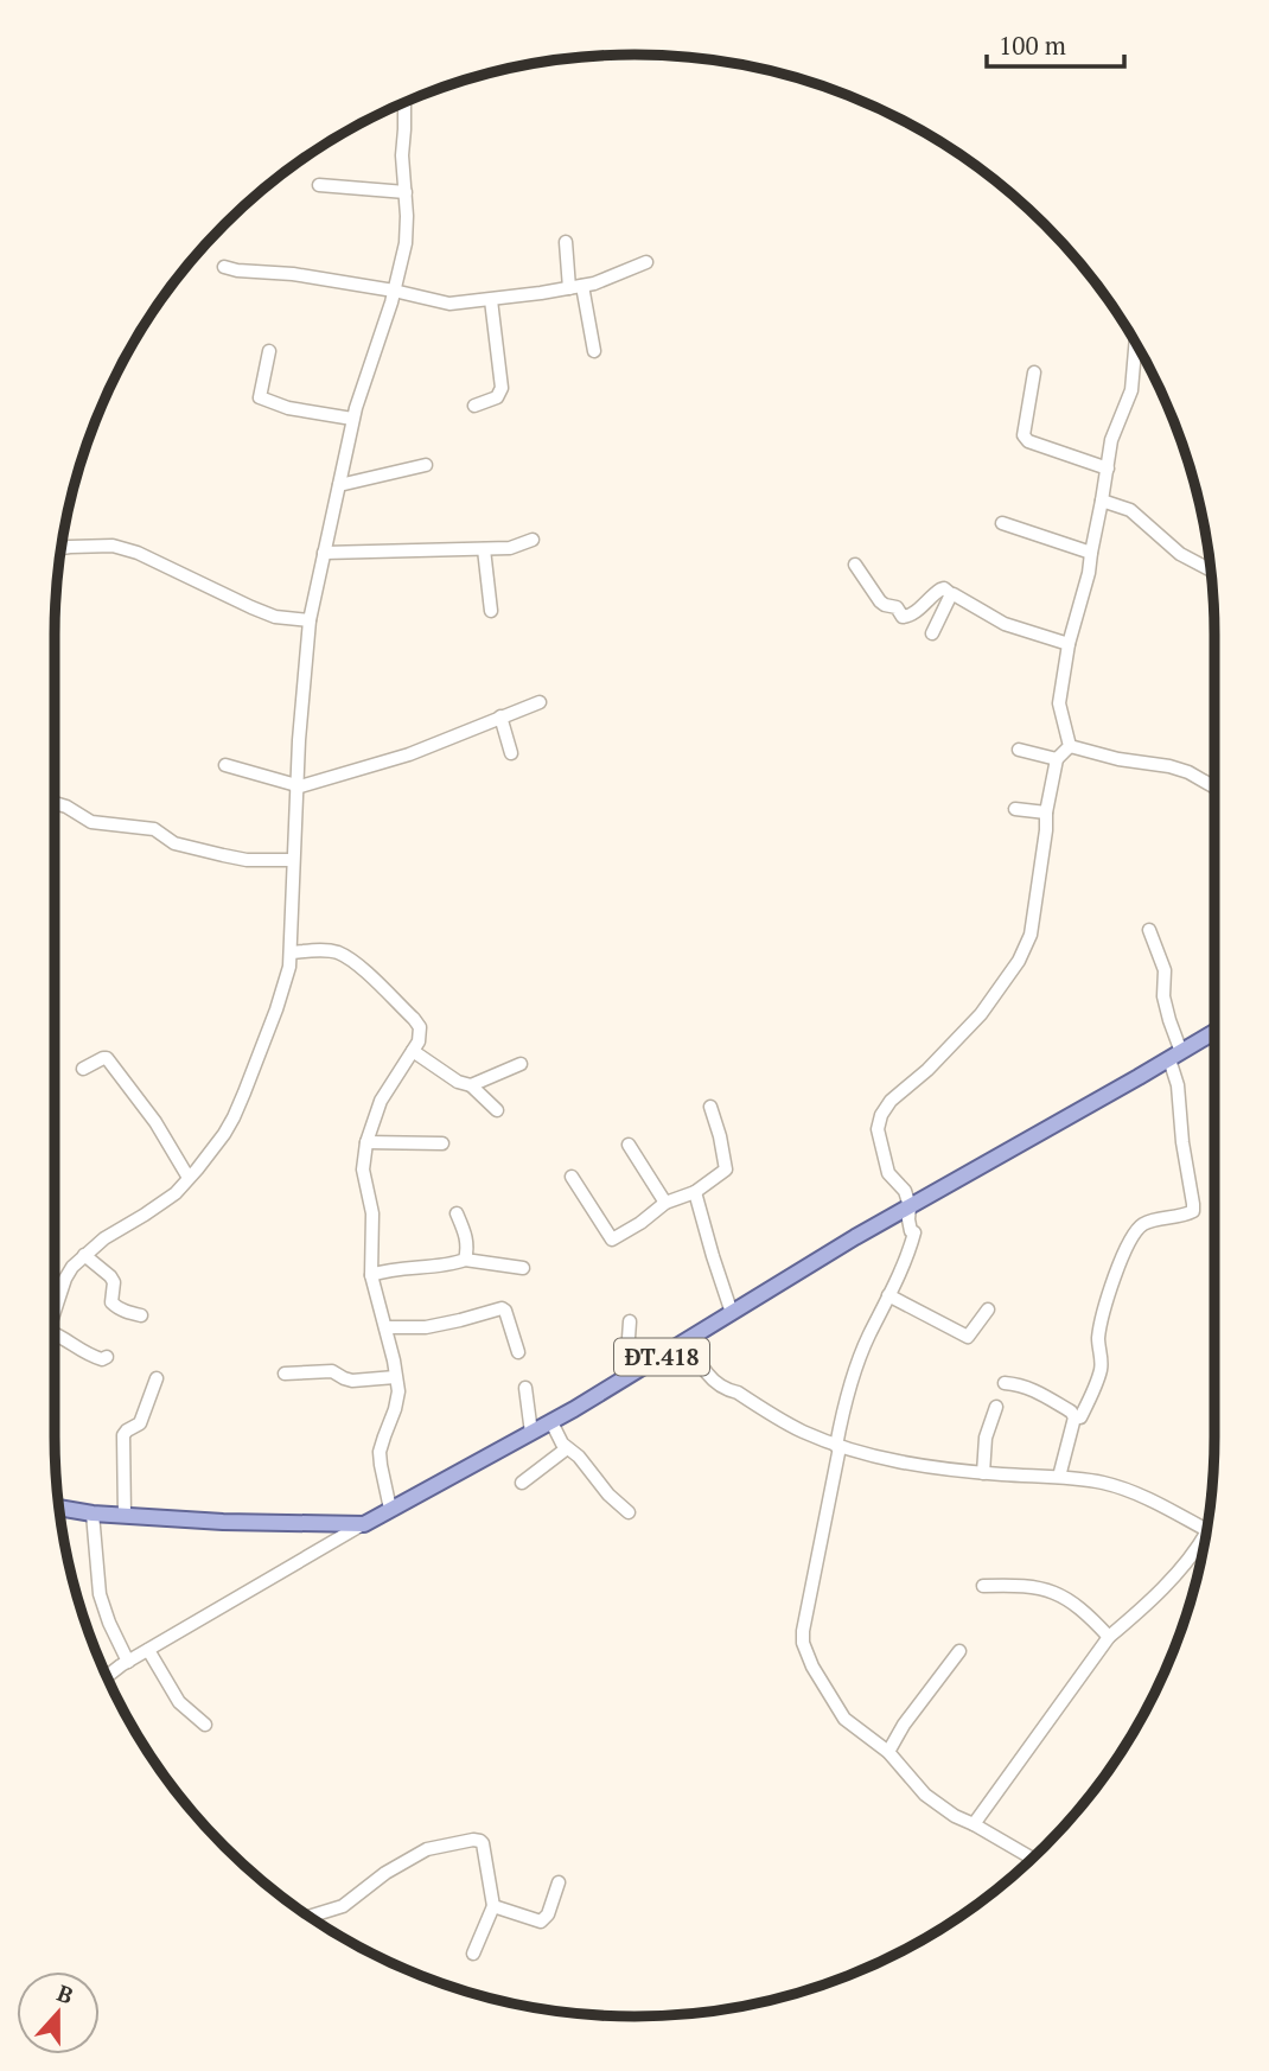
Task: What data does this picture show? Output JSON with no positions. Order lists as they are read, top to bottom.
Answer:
{
  "streets": {
    "main road": ["ĐT.418"]
  },
  "scale_bar": "100 m",
  "north": "top"
}
